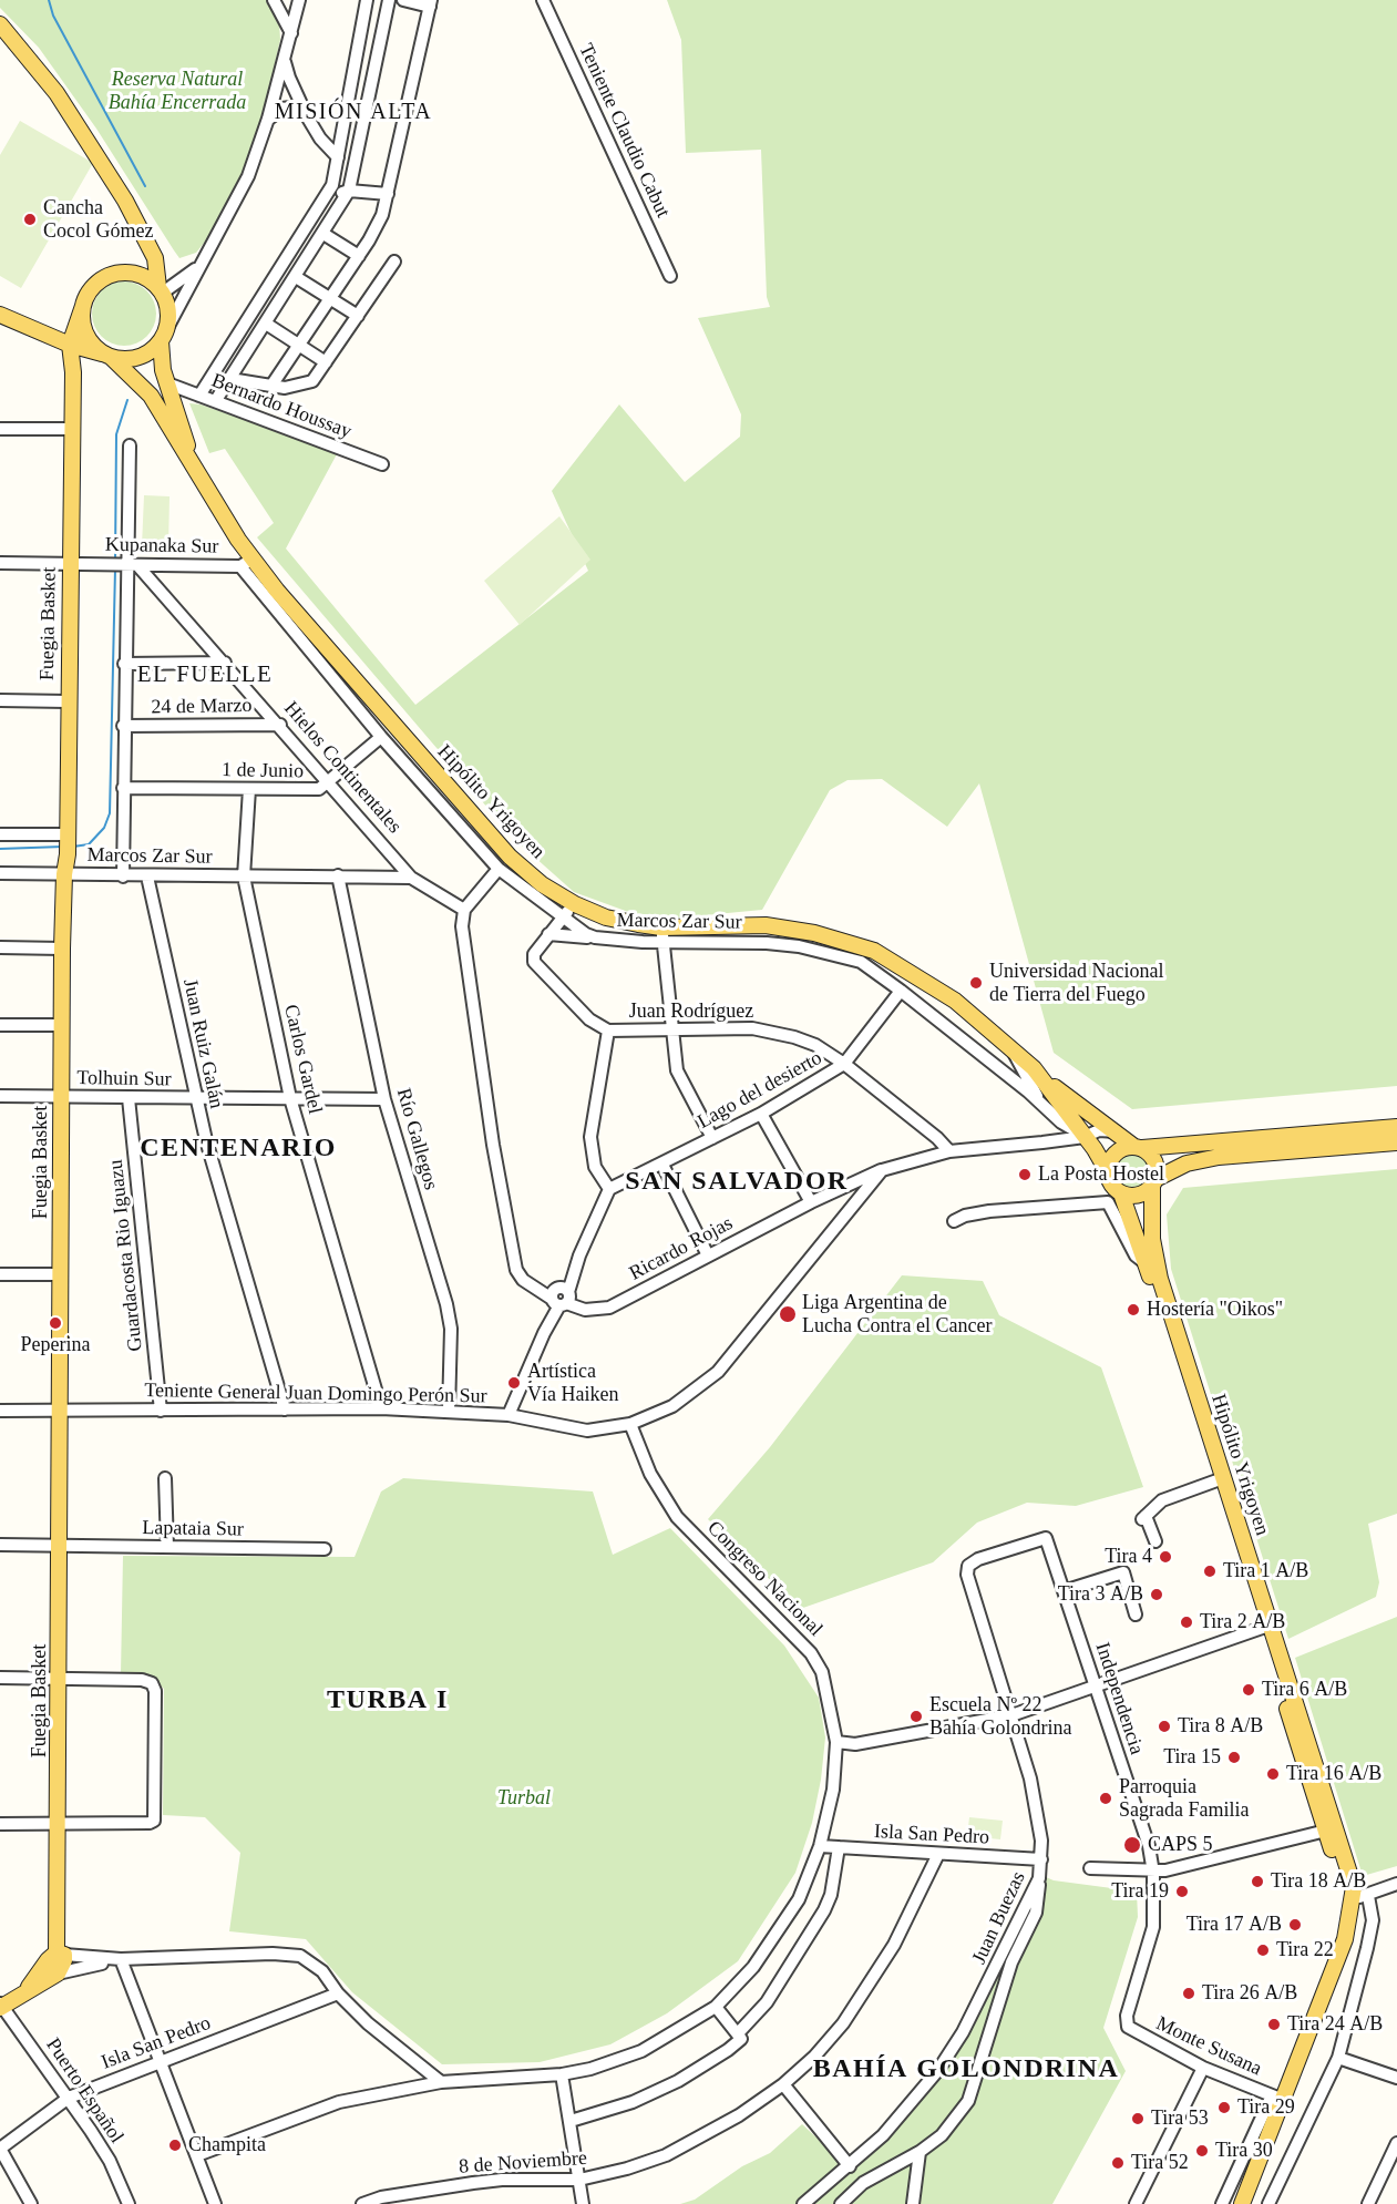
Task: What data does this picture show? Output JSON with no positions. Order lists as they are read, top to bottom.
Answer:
{
  "streets": {
    "main road": ["Fuegia Basket", "Hipólito Yrigoyen"],
    "street": [
      "Teniente Claudio Cabut",
      "Bernardo Houssay",
      "Kupanaka Sur",
      "24 de Marzo",
      "Hielos Continentales",
      "1 de Junio",
      "Marcos Zar Sur",
      "Juan Rodríguez",
      "Juan Ruiz Galán",
      "Carlos Gardel",
      "Tolhuin Sur",
      "Lago del desierto",
      "Río Gallegos",
      "Ricardo Rojas",
      "Guardacosta Rio Iguazu",
      "Teniente General Juan Domingo Perón Sur",
      "Lapataia Sur",
      "Congreso Nacional",
      "Independencia",
      "Isla San Pedro",
      "Juan Buezas",
      "Monte Susana",
      "Puerto Español",
      "8 de Noviembre"
    ]
  },
  "crossings": [
    ["Kupanaka Sur", "Fuegia Basket"],
    ["Kupanaka Sur", "Hielos Continentales"],
    ["Kupanaka Sur", "Hipólito Yrigoyen"],
    ["Kupanaka Sur", "Marcos Zar Sur"],
    ["Fuegia Basket", "Marcos Zar Sur"],
    ["Fuegia Basket", "Tolhuin Sur"],
    ["Fuegia Basket", "Teniente General Juan Domingo Perón Sur"],
    ["Fuegia Basket", "Lapataia Sur"],
    ["24 de Marzo", "Hielos Continentales"],
    ["Hielos Continentales", "1 de Junio"],
    ["Hielos Continentales", "Marcos Zar Sur"],
    ["1 de Junio", "Marcos Zar Sur"],
    ["1 de Junio", "Carlos Gardel"],
    ["Hipólito Yrigoyen", "Marcos Zar Sur"],
    ["Hipólito Yrigoyen", "Juan Rodríguez"],
    ["Hipólito Yrigoyen", "Monte Susana"],
    ["Marcos Zar Sur", "Juan Rodríguez"],
    ["Marcos Zar Sur", "Juan Ruiz Galán"],
    ["Marcos Zar Sur", "Carlos Gardel"],
    ["Marcos Zar Sur", "Lago del desierto"],
    ["Marcos Zar Sur", "Río Gallegos"],
    ["Juan Rodríguez", "Lago del desierto"],
    ["Juan Ruiz Galán", "Tolhuin Sur"],
    ["Juan Ruiz Galán", "Teniente General Juan Domingo Perón Sur"],
    ["Carlos Gardel", "Tolhuin Sur"],
    ["Carlos Gardel", "Teniente General Juan Domingo Perón Sur"],
    ["Tolhuin Sur", "Río Gallegos"],
    ["Tolhuin Sur", "Guardacosta Rio Iguazu"],
    ["Río Gallegos", "Teniente General Juan Domingo Perón Sur"],
    ["Ricardo Rojas", "Teniente General Juan Domingo Perón Sur"],
    ["Guardacosta Rio Iguazu", "Teniente General Juan Domingo Perón Sur"],
    ["Teniente General Juan Domingo Perón Sur", "Congreso Nacional"],
    ["Congreso Nacional", "Isla San Pedro"],
    ["Independencia", "Juan Buezas"],
    ["Independencia", "Monte Susana"],
    ["Isla San Pedro", "Juan Buezas"],
    ["Isla San Pedro", "Puerto Español"],
    ["Isla San Pedro", "8 de Noviembre"]
  ],
  "districts": [
    "MISIÓN ALTA",
    "EL FUELLE",
    "CENTENARIO",
    "SAN SALVADOR",
    "TURBA I",
    "BAHÍA GOLONDRINA"
  ],
  "parks": ["Reserva Natural Bahía Encerrada", "Turbal"],
  "places": [
    "Cancha Cocol Gómez",
    "Universidad Nacional de Tierra del Fuego",
    "La Posta Hostel",
    "Hostería \"Oikos\"",
    "Liga Argentina de Lucha Contra el Cancer",
    "Peperina",
    "Artística Vía Haiken",
    "Tira 4",
    "Tira 1 A/B",
    "Tira 3 A/B",
    "Tira 2 A/B",
    "Tira 6 A/B",
    "Escuela Nº 22 Bahía Golondrina",
    "Tira 8 A/B",
    "Tira 15",
    "Tira 16 A/B",
    "Parroquia Sagrada Familia",
    "CAPS 5",
    "Tira 18 A/B",
    "Tira 19",
    "Tira 17 A/B",
    "Tira 22",
    "Tira 26 A/B",
    "Tira 24 A/B",
    "Tira 29",
    "Tira 53",
    "Champita",
    "Tira 30",
    "Tira 52"
  ]
}
